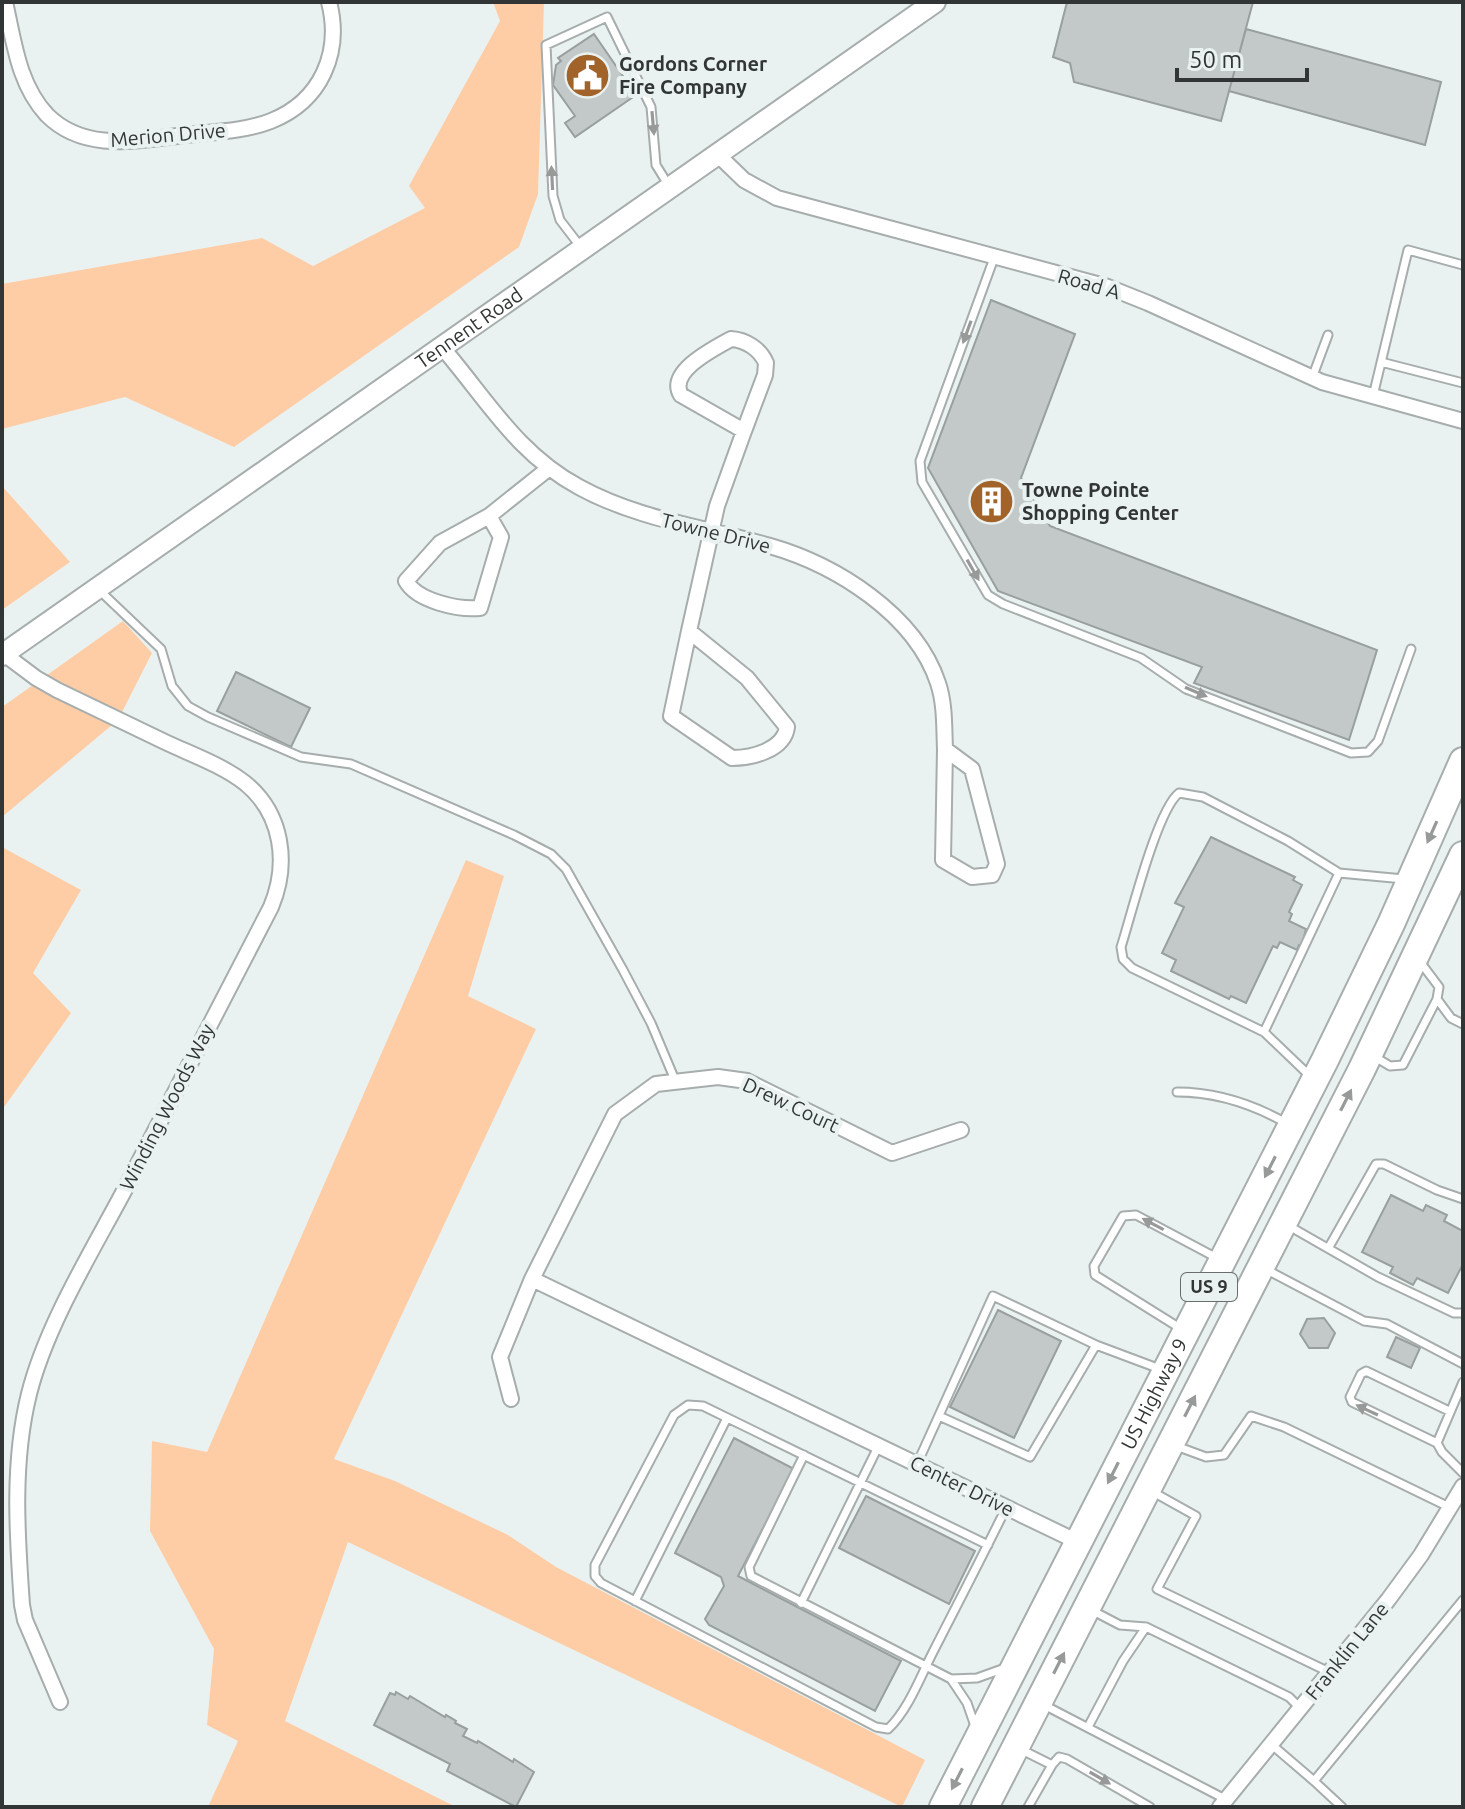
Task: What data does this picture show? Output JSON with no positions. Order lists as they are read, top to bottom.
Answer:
{
  "streets": {
    "highway": ["US 9", "US Highway 9"],
    "street": [
      "Merion Drive",
      "Road A",
      "Tennent Road",
      "Towne Drive",
      "Drew Court",
      "Winding Woods Way",
      "Center Drive",
      "Franklin Lane"
    ]
  },
  "crossings": [
    ["Road A", "Tennent Road"],
    ["Tennent Road", "Towne Drive"],
    ["Tennent Road", "Winding Woods Way"],
    ["Drew Court", "Center Drive"],
    ["US Highway 9", "Center Drive"]
  ],
  "places": {
    "public building": ["Gordons Corner Fire Company"],
    "building": ["Towne Pointe Shopping Center"]
  },
  "scale_bar": "50 m"
}
